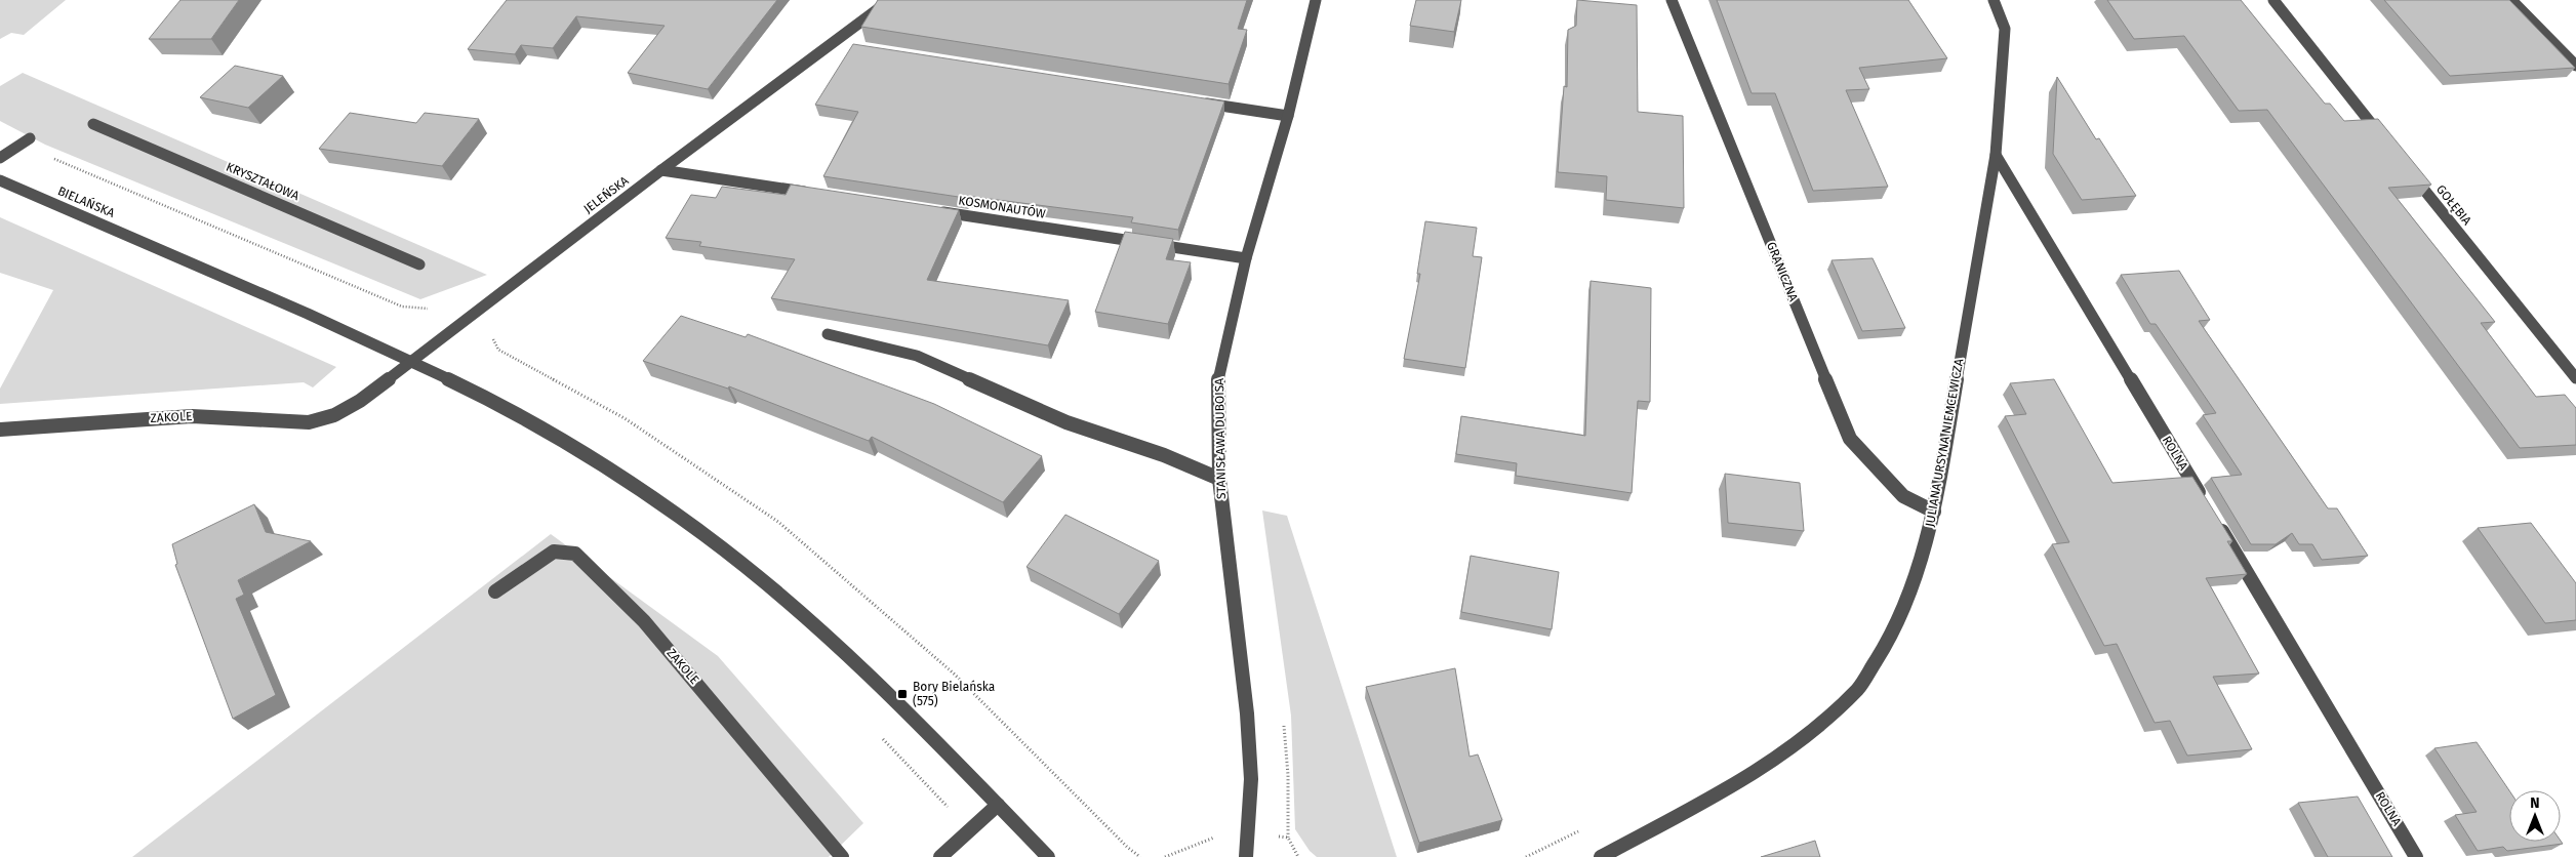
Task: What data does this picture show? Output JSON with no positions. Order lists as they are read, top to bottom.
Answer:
{
  "streets": {
    "street": [
      "KRYSZTAŁOWA",
      "JELEŃSKA",
      "BIELAŃSKA",
      "GOŁĘBIA",
      "KOSMONAUTÓW",
      "GRANICZNA",
      "ZAKOLE",
      "STANISŁAWA DUBOISA",
      "JULIANA URSYNA NIEMCEWICZA",
      "ROLNA"
    ]
  },
  "crossings": [
    ["JELEŃSKA", "BIELAŃSKA"],
    ["JELEŃSKA", "ZAKOLE"],
    ["KOSMONAUTÓW", "STANISŁAWA DUBOISA"],
    ["GRANICZNA", "JULIANA URSYNA NIEMCEWICZA"],
    ["JULIANA URSYNA NIEMCEWICZA", "ROLNA"]
  ],
  "places": {
    "transit": ["Bory Bielańska (575)"]
  },
  "north": "top"
}
